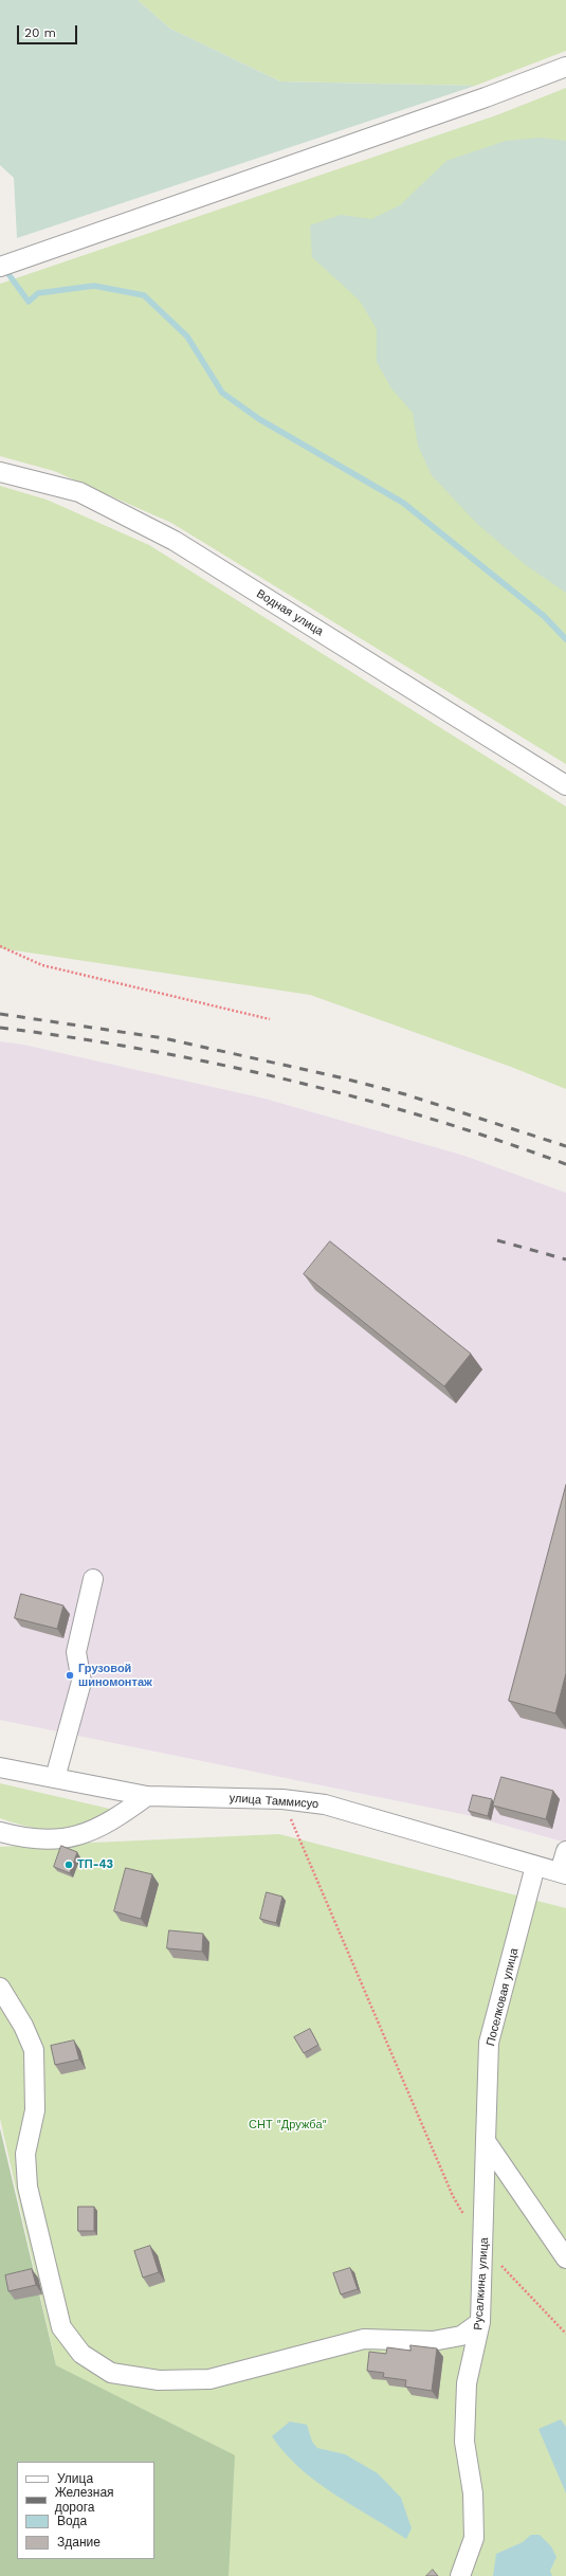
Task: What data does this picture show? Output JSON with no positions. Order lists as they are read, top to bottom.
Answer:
{
  "streets": {
    "street": [
      "Водная улица",
      "улица Таммисуо",
      "Поселковая улица",
      "Русалкина улица"
    ]
  },
  "crossings": [
    ["улица Таммисуо", "Поселковая улица"],
    ["Поселковая улица", "Русалкина улица"]
  ],
  "parks": ["СНТ \"Дружба\""],
  "places": ["Грузовой шиномонтаж", "ТП-43"],
  "legend": [
    "Улица",
    "Железная дорога",
    "Вода",
    "Здание"
  ],
  "scale_bar": "20 m"
}
